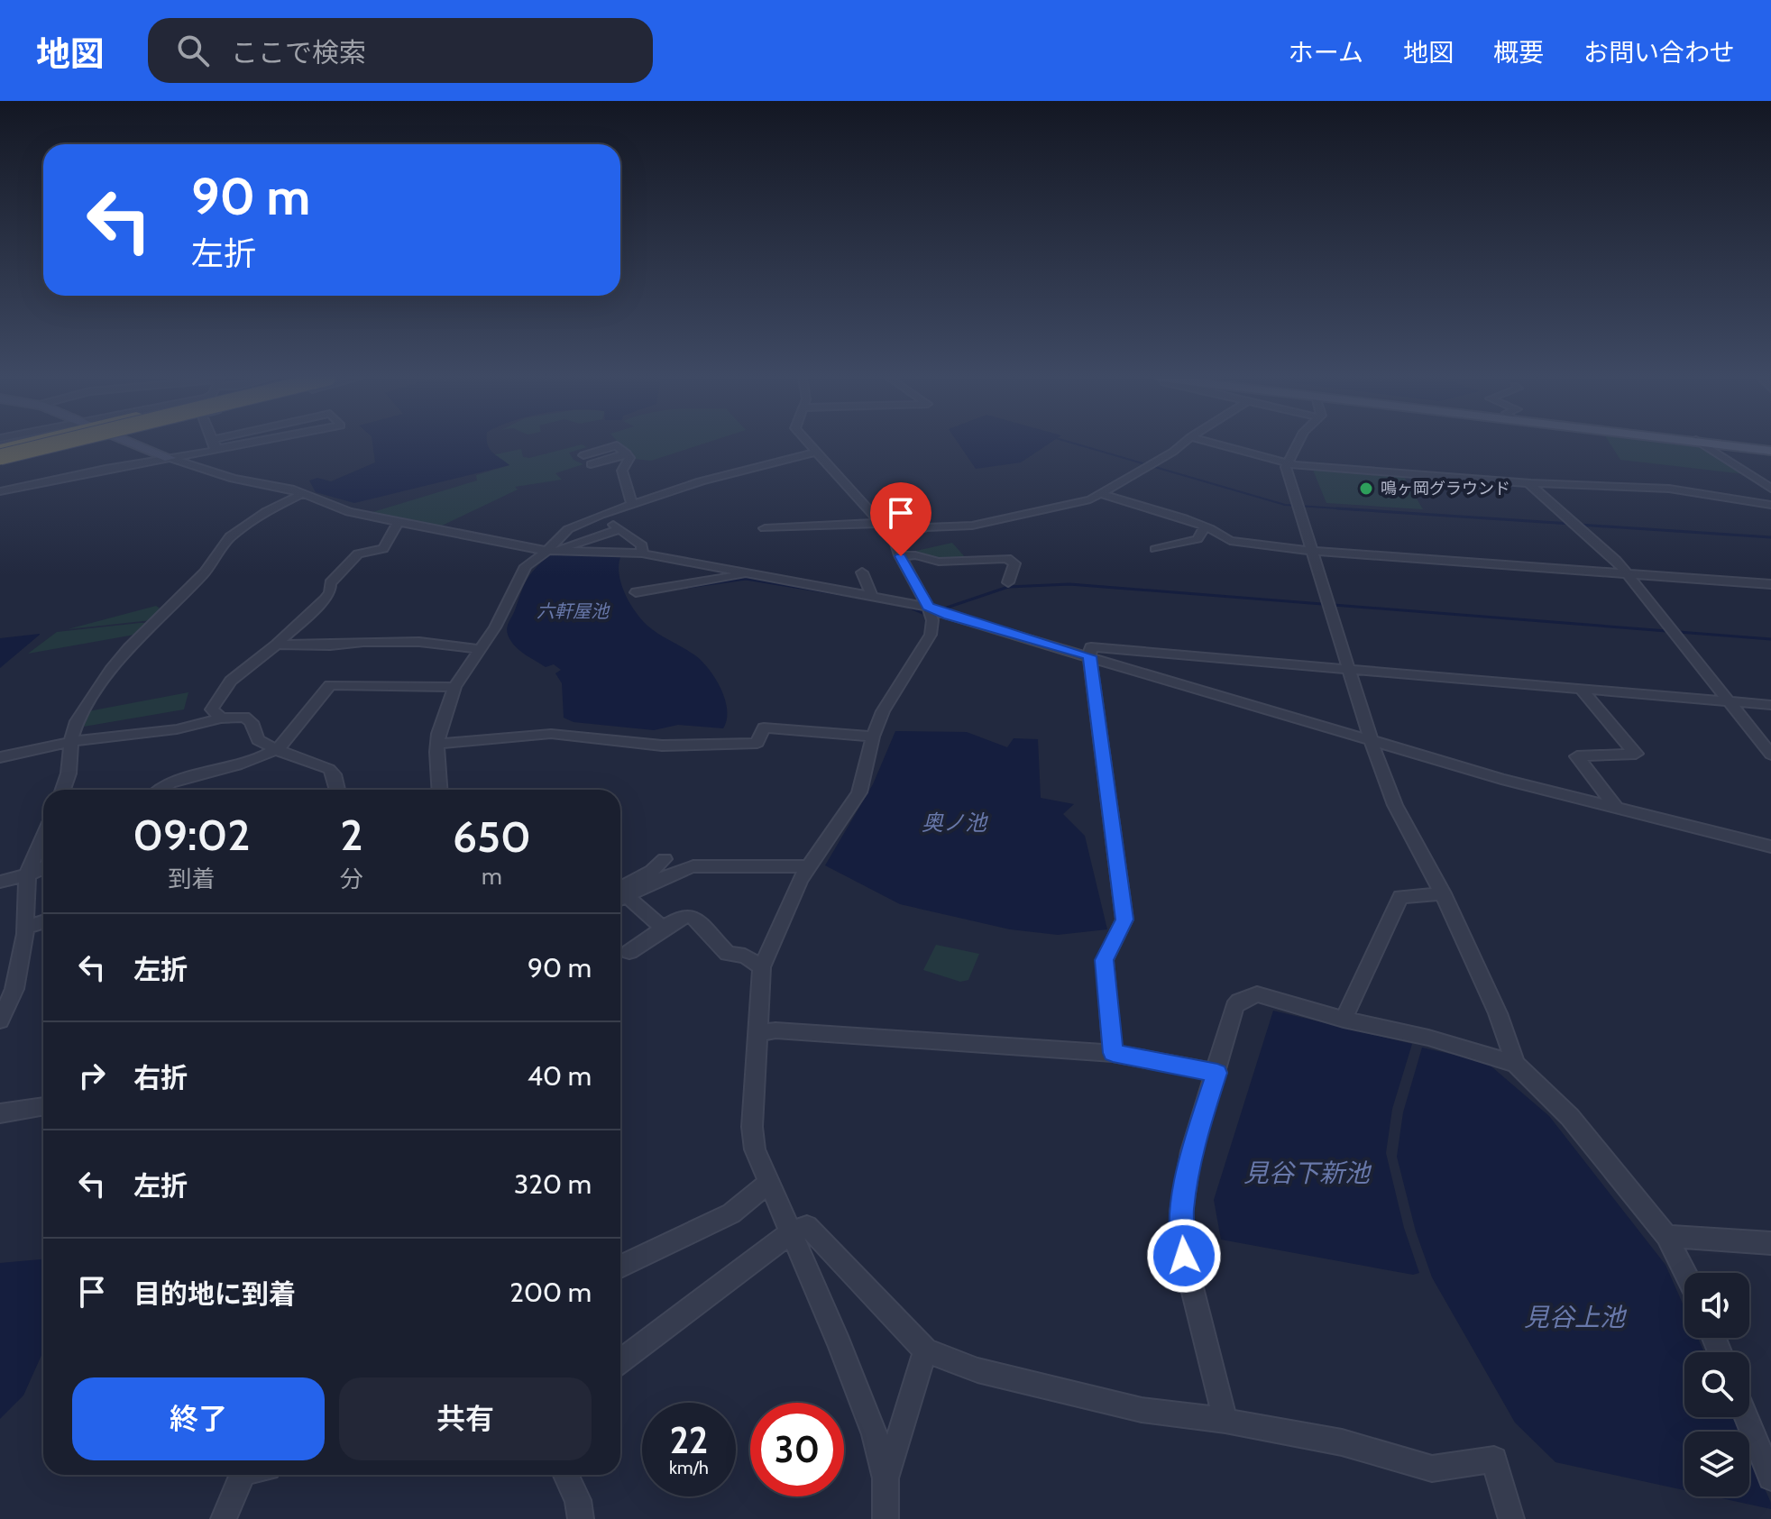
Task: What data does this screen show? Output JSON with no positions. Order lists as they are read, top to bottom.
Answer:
{
  "water": [
    "六軒屋池",
    "奥ノ池",
    "見谷下新池",
    "見谷上池"
  ],
  "places": ["鳴ヶ岡グラウンド"],
  "page": {
    "header": "地図",
    "search": "ここで検索",
    "nav": [
      "ホーム",
      "地図",
      "概要",
      "お問い合わせ"
    ],
    "turn": ["90 m", "左折"],
    "eta": [
      "09:02",
      "到着",
      "2",
      "分",
      "650",
      "m"
    ],
    "list": [
      {
        "name": "左折",
        "value": "90 m"
      },
      {
        "name": "右折",
        "value": "40 m"
      },
      {
        "name": "左折",
        "value": "320 m"
      },
      {
        "name": "目的地に到着",
        "value": "200 m"
      }
    ],
    "buttons": ["終了", "共有"],
    "speed": "22 km/h",
    "limit": "30"
  }
}
